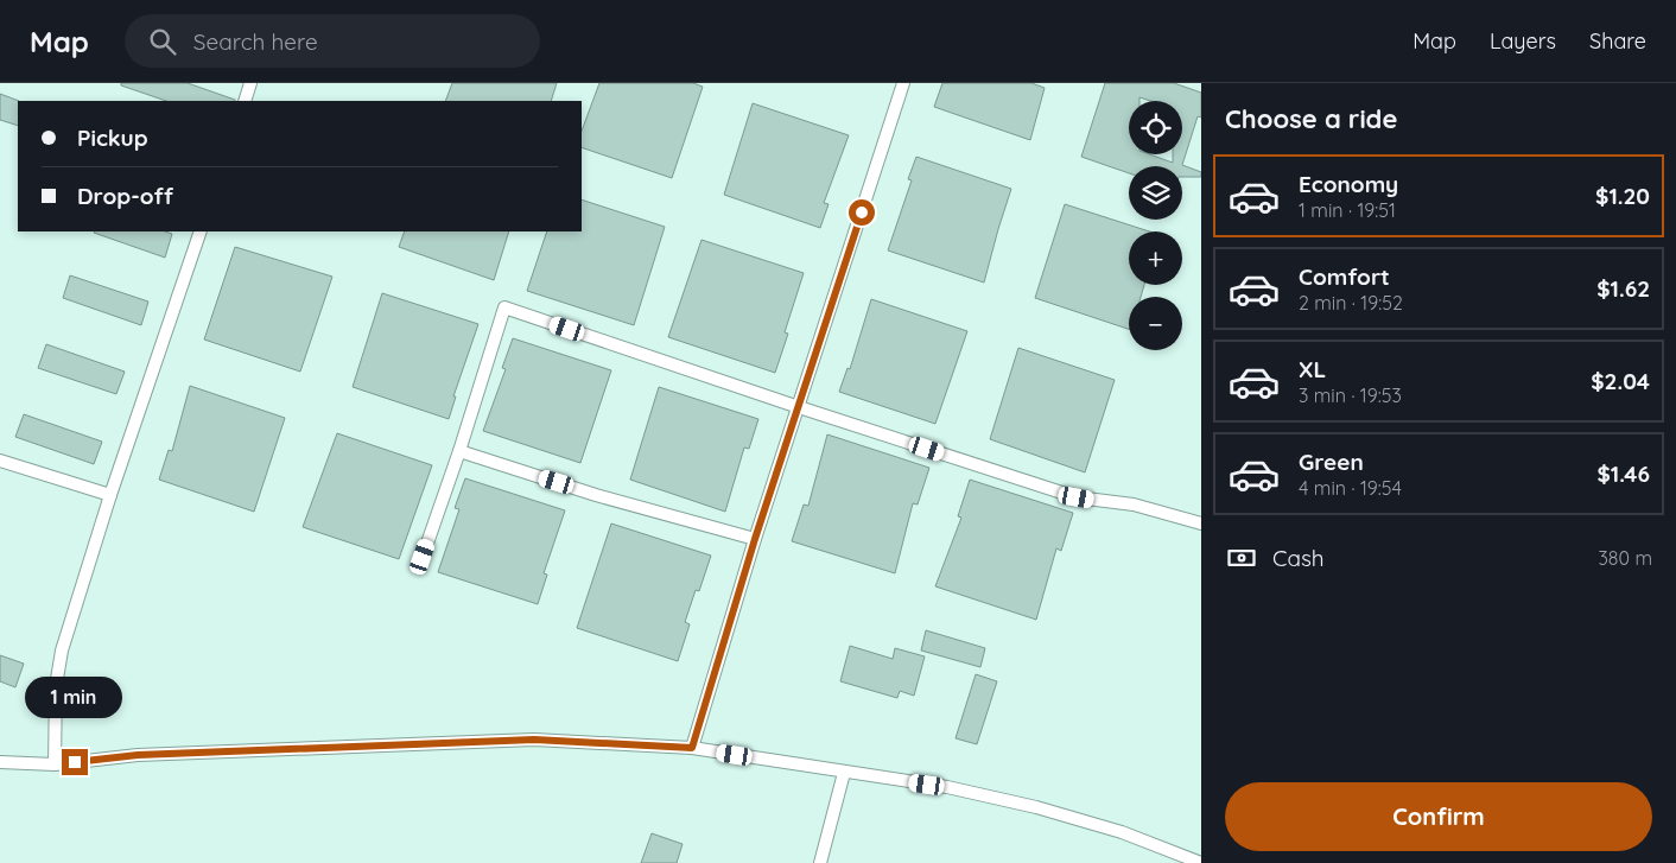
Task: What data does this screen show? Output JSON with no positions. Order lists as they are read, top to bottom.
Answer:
{
  "page": {
    "header": "Map",
    "search": "Search here",
    "nav": ["Map", "Layers", "Share"],
    "heading": "Choose a ride",
    "map_buttons": ["+", "−"],
    "banner": ["Pickup", "Drop-off"],
    "list": [
      {
        "name": "Economy",
        "note": "1 min · 19:51",
        "value": "$1.20"
      },
      {
        "name": "Comfort",
        "note": "2 min · 19:52",
        "value": "$1.62"
      },
      {
        "name": "XL",
        "note": "3 min · 19:53",
        "value": "$2.04"
      },
      {
        "name": "Green",
        "note": "4 min · 19:54",
        "value": "$1.46"
      }
    ],
    "pay": ["Cash", "380 m"],
    "bubble": "1 min",
    "buttons": "Confirm"
  }
}
